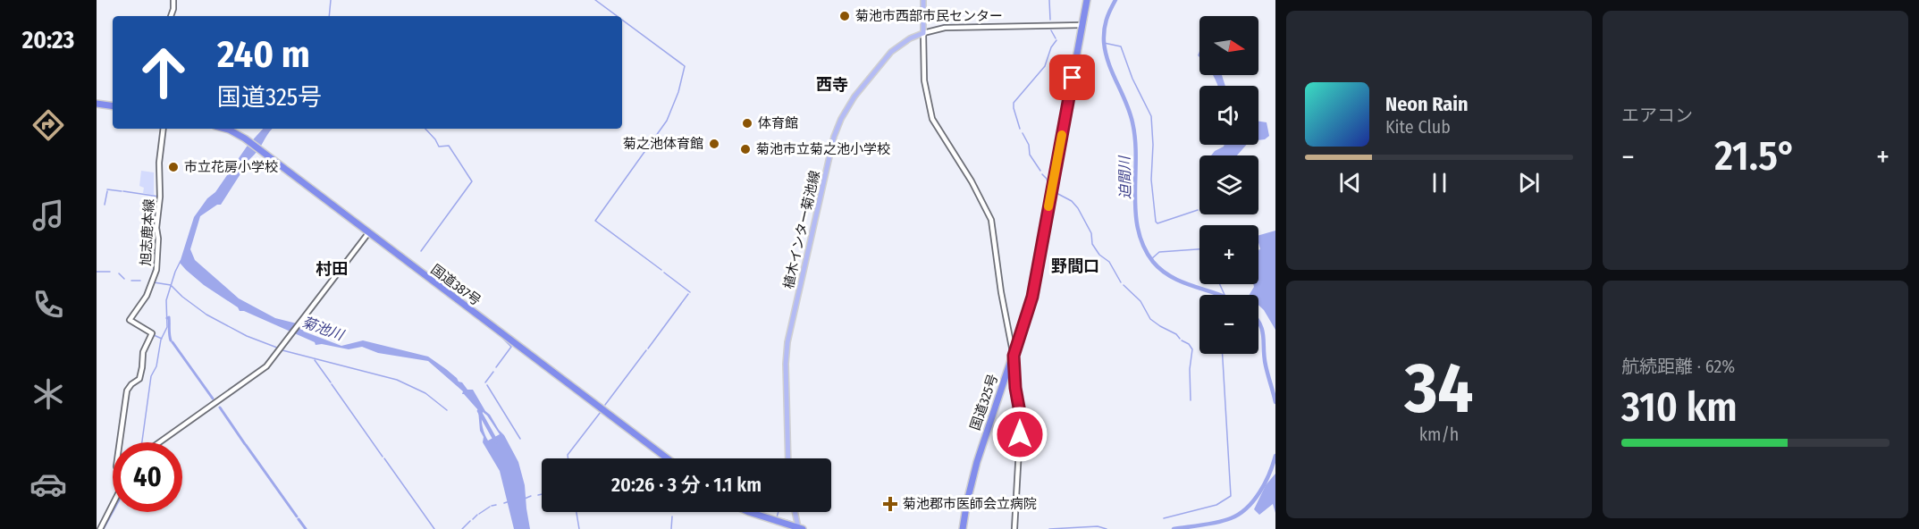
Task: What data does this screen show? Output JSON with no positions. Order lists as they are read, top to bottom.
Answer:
{
  "streets": {
    "highway": ["国道387号", "国道325号"],
    "main road": ["植木インター菊池線"],
    "street": ["旭志鹿本線"]
  },
  "districts": ["西寺", "野間口", "村田"],
  "water": ["迫間川", "菊池川"],
  "places": {
    "other": [
      "菊池市西部市民センター",
      "体育館",
      "菊之池体育館",
      "菊池市立菊之池小学校",
      "市立花房小学校"
    ],
    "health": ["菊池郡市医師会立病院"]
  },
  "north": "right",
  "page": {
    "tabs": "20:23",
    "tile": [
      "エアコン",
      ["34", "km/h"],
      ["航続距離 · 62%", "310 km"]
    ],
    "map_buttons": ["+", "−"],
    "turn": ["240 m", "国道325号"],
    "song": ["Neon Rain", "Kite Club"],
    "heat": ["−", "21.5°", "+"],
    "limit": "40",
    "trip": "20:26 · 3 分 · 1.1 km"
  }
}
